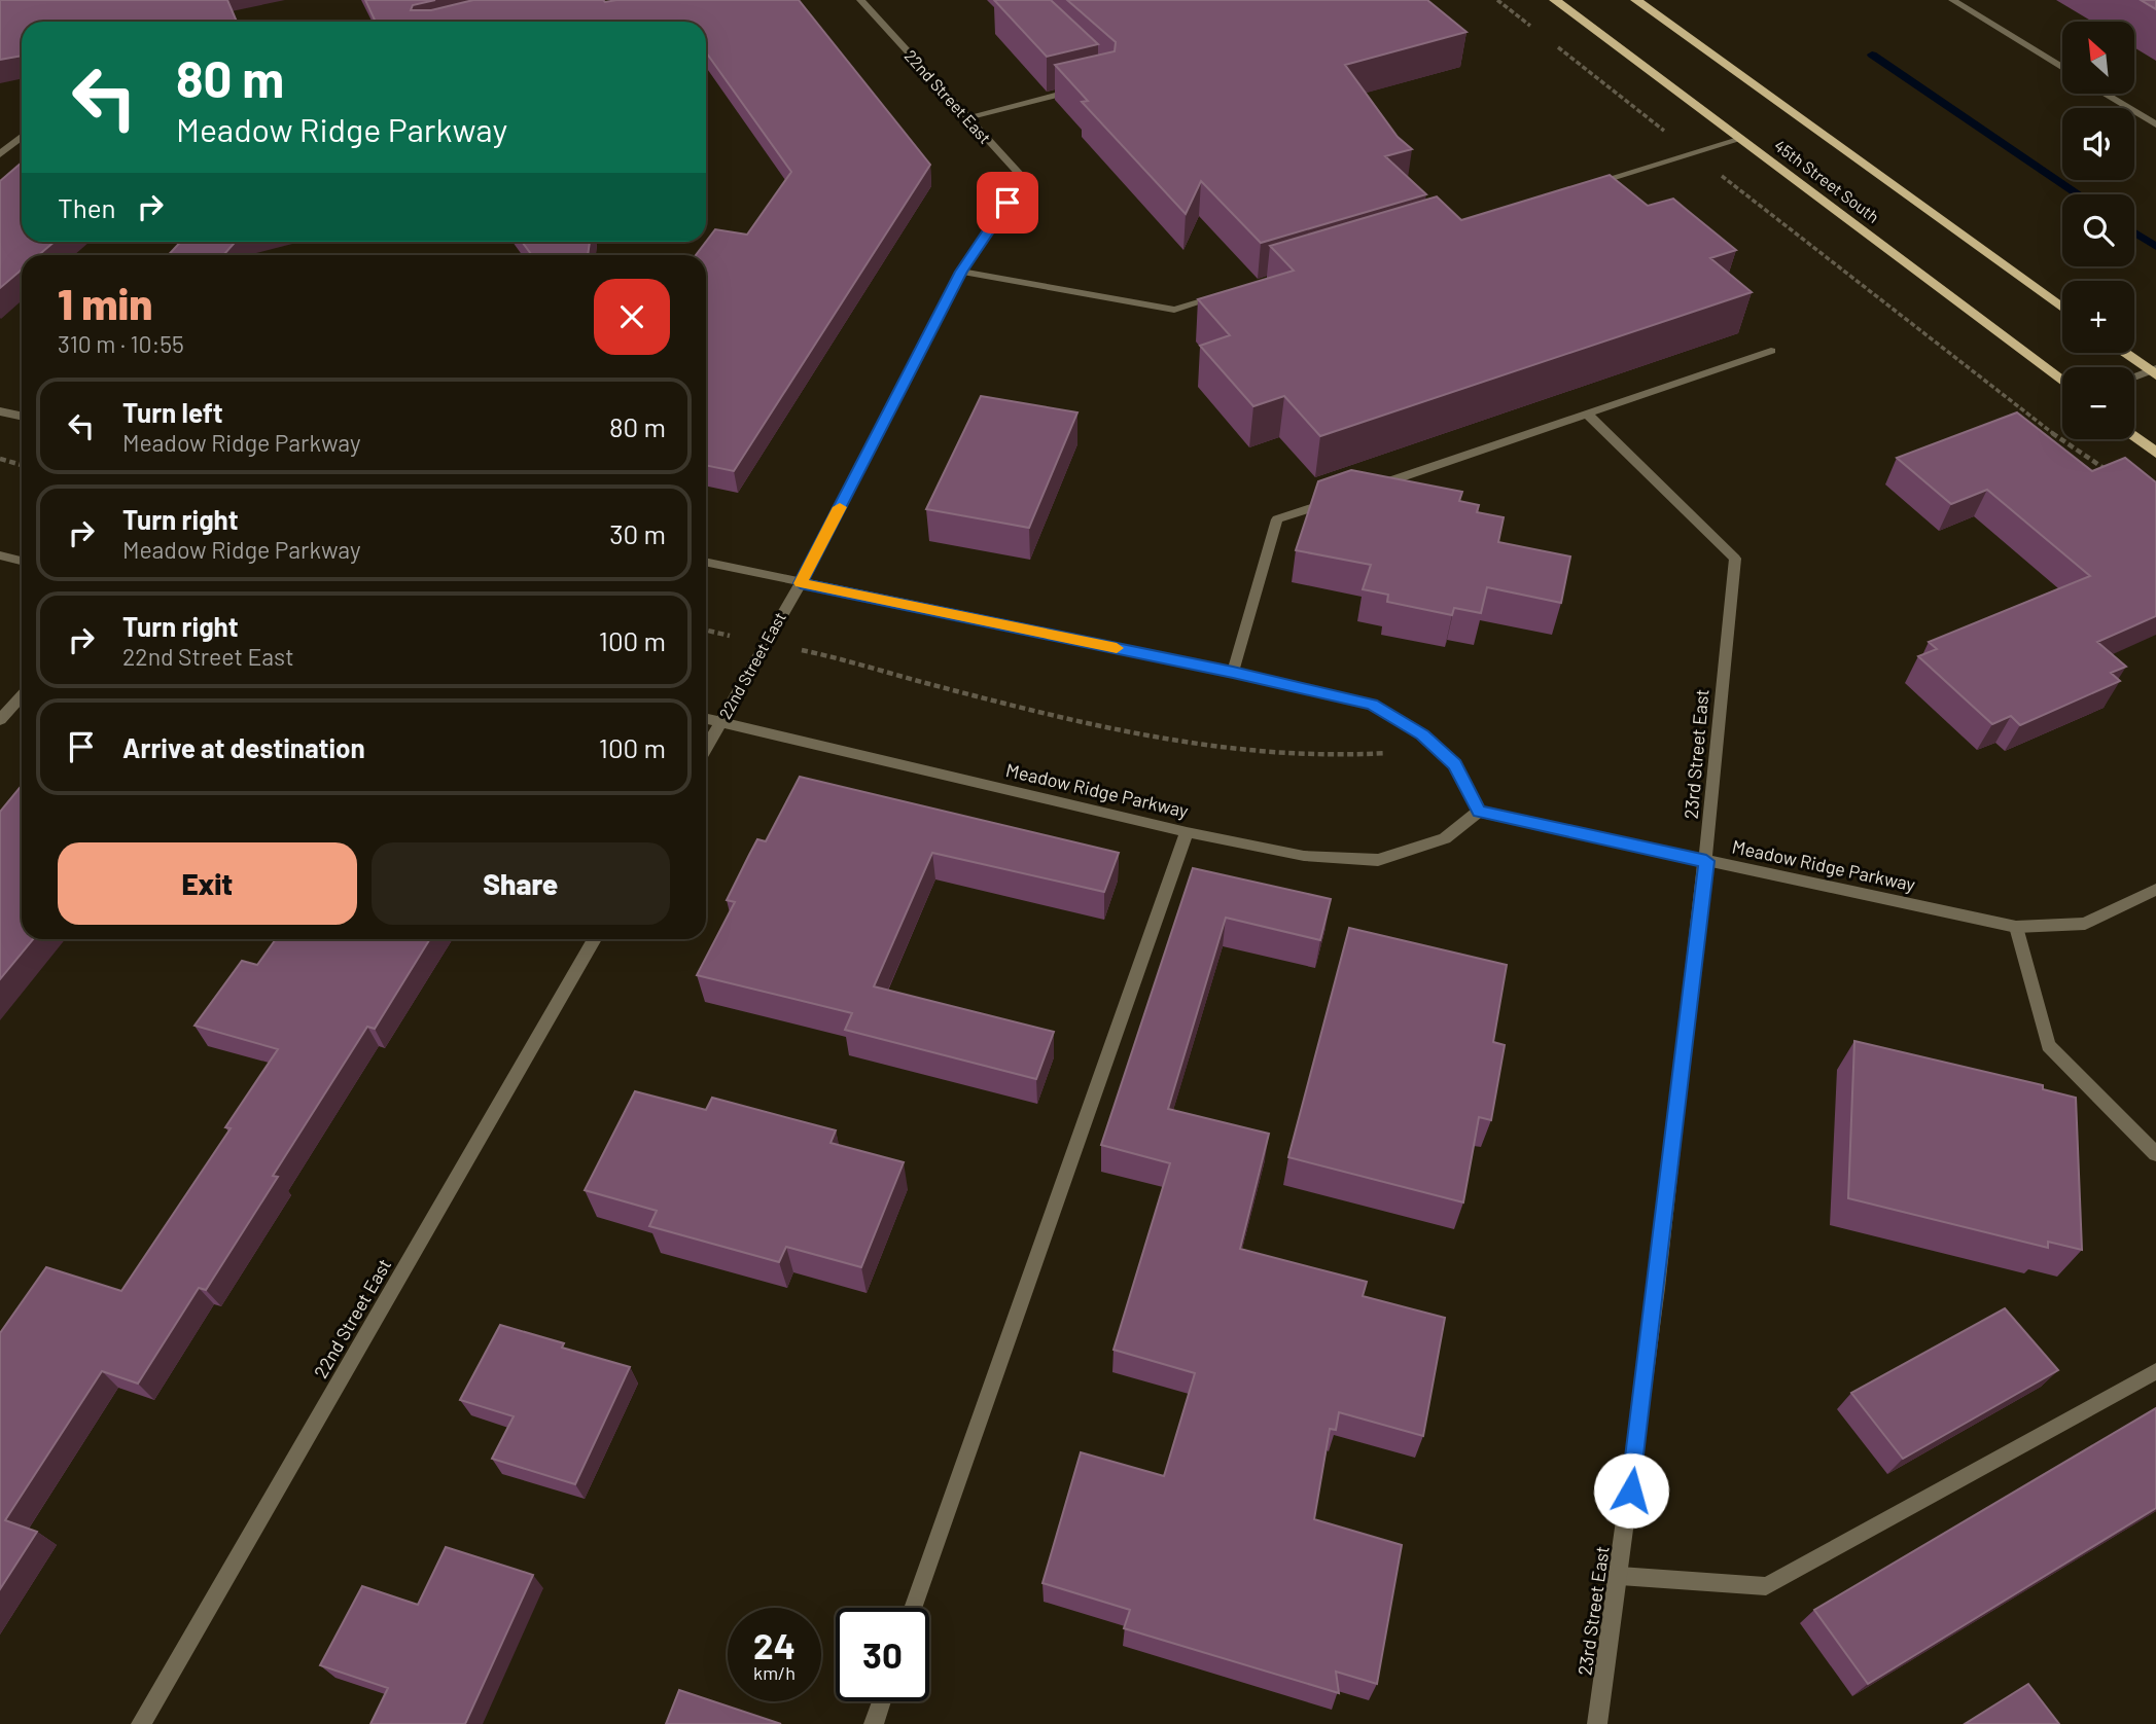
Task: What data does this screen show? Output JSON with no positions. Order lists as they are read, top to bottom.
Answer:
{
  "streets": {
    "main road": ["45th Street South"],
    "street": ["22nd Street East", "23rd Street East", "Meadow Ridge Parkway"]
  },
  "crossings": [
    ["22nd Street East", "Meadow Ridge Parkway"],
    ["23rd Street East", "Meadow Ridge Parkway"]
  ],
  "north": "top left",
  "page": {
    "map_buttons": ["+", "−"],
    "turn": ["80 m", "Meadow Ridge Parkway"],
    "then": "Then",
    "heading": ["1 min", "310 m · 10:55"],
    "list": [
      {
        "name": "Turn left",
        "note": "Meadow Ridge Parkway",
        "value": "80 m"
      },
      {
        "name": "Turn right",
        "note": "Meadow Ridge Parkway",
        "value": "30 m"
      },
      {
        "name": "Turn right",
        "note": "22nd Street East",
        "value": "100 m"
      },
      {
        "name": "Arrive at destination",
        "value": "100 m"
      }
    ],
    "buttons": ["Exit", "Share"],
    "speed": "24 km/h",
    "limit": "30"
  }
}
